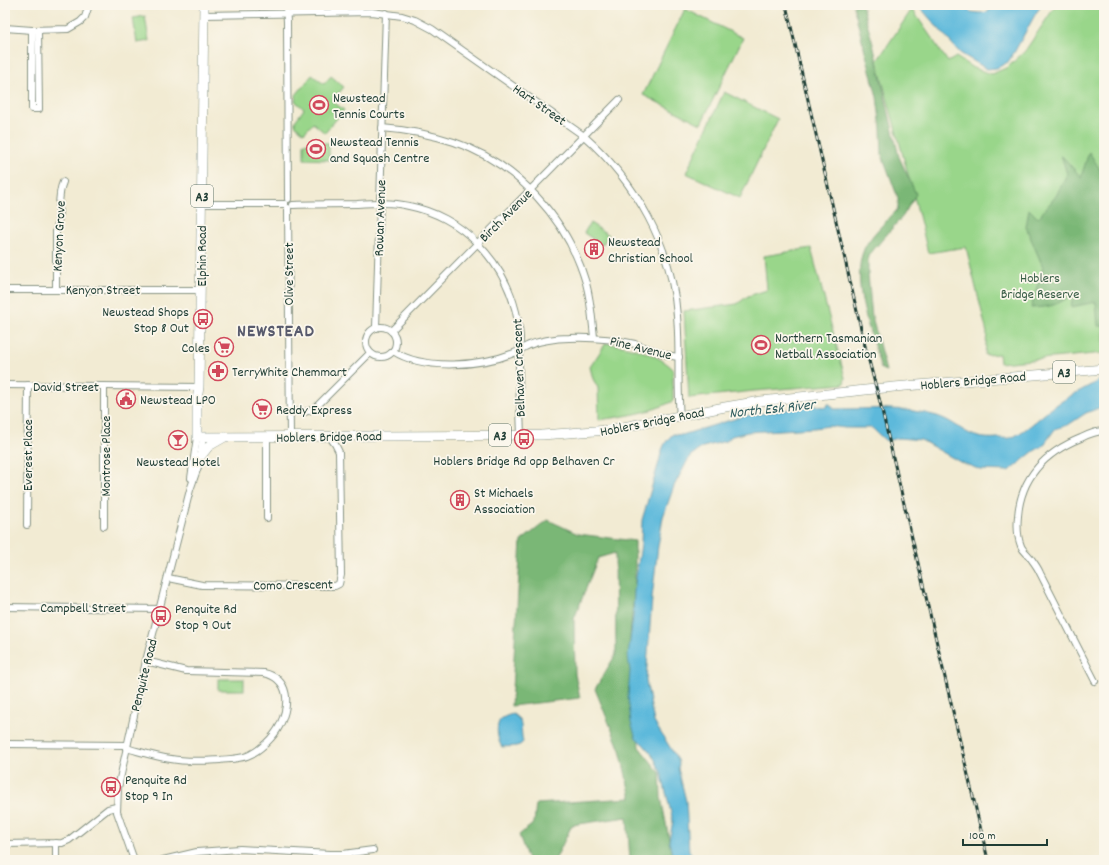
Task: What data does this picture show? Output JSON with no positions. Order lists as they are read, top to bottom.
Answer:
{
  "streets": {
    "highway": ["A3", "Elphin Road", "Hoblers Bridge Road"],
    "street": [
      "Hart Street",
      "Birch Avenue",
      "Rowan Avenue",
      "Kenyon Grove",
      "Olive Street",
      "Kenyon Street",
      "Pine Avenue",
      "Belhaven Crescent",
      "David Street",
      "Everest Place",
      "Montrose Place",
      "Como Crescent",
      "Campbell Street",
      "Penquite Road"
    ]
  },
  "crossings": [
    ["Hart Street", "Birch Avenue"],
    ["Hart Street", "Rowan Avenue"],
    ["Hart Street", "Elphin Road"],
    ["Hart Street", "Olive Street"],
    ["Hart Street", "Pine Avenue"],
    ["Hart Street", "Hoblers Bridge Road"],
    ["Birch Avenue", "Rowan Avenue"],
    ["Birch Avenue", "Pine Avenue"],
    ["Birch Avenue", "Belhaven Crescent"],
    ["Rowan Avenue", "Pine Avenue"],
    ["Rowan Avenue", "Belhaven Crescent"],
    ["Kenyon Grove", "Kenyon Street"],
    ["Elphin Road", "Kenyon Street"],
    ["Elphin Road", "Belhaven Crescent"],
    ["Elphin Road", "Hoblers Bridge Road"],
    ["Elphin Road", "David Street"],
    ["Elphin Road", "Penquite Road"],
    ["Olive Street", "Belhaven Crescent"],
    ["Olive Street", "Hoblers Bridge Road"],
    ["Pine Avenue", "Belhaven Crescent"],
    ["Belhaven Crescent", "Hoblers Bridge Road"],
    ["Hoblers Bridge Road", "Como Crescent"],
    ["Hoblers Bridge Road", "Penquite Road"],
    ["David Street", "Everest Place"],
    ["David Street", "Montrose Place"],
    ["Como Crescent", "Penquite Road"],
    ["Campbell Street", "Penquite Road"]
  ],
  "districts": ["NEWSTEAD"],
  "water": ["North Esk River"],
  "parks": ["Hoblers Bridge Reserve"],
  "places": {
    "sports": ["Newstead Tennis Courts", "Newstead Tennis and Squash Centre", "Northern Tasmanian Netball Association"],
    "building": ["Newstead Christian School", "St Michaels Association"],
    "bus stop": [
      "Newstead Shops Stop 8 Out",
      "Hoblers Bridge Rd opp Belhaven Cr",
      "Penquite Rd Stop 9 Out",
      "Penquite Rd Stop 9 In"
    ],
    "supermarket": ["Coles", "Reddy Express"],
    "pharmacy": ["TerryWhite Chemmart"],
    "public building": ["Newstead LPO"],
    "bar": ["Newstead Hotel"]
  },
  "scale_bar": "100 m"
}
